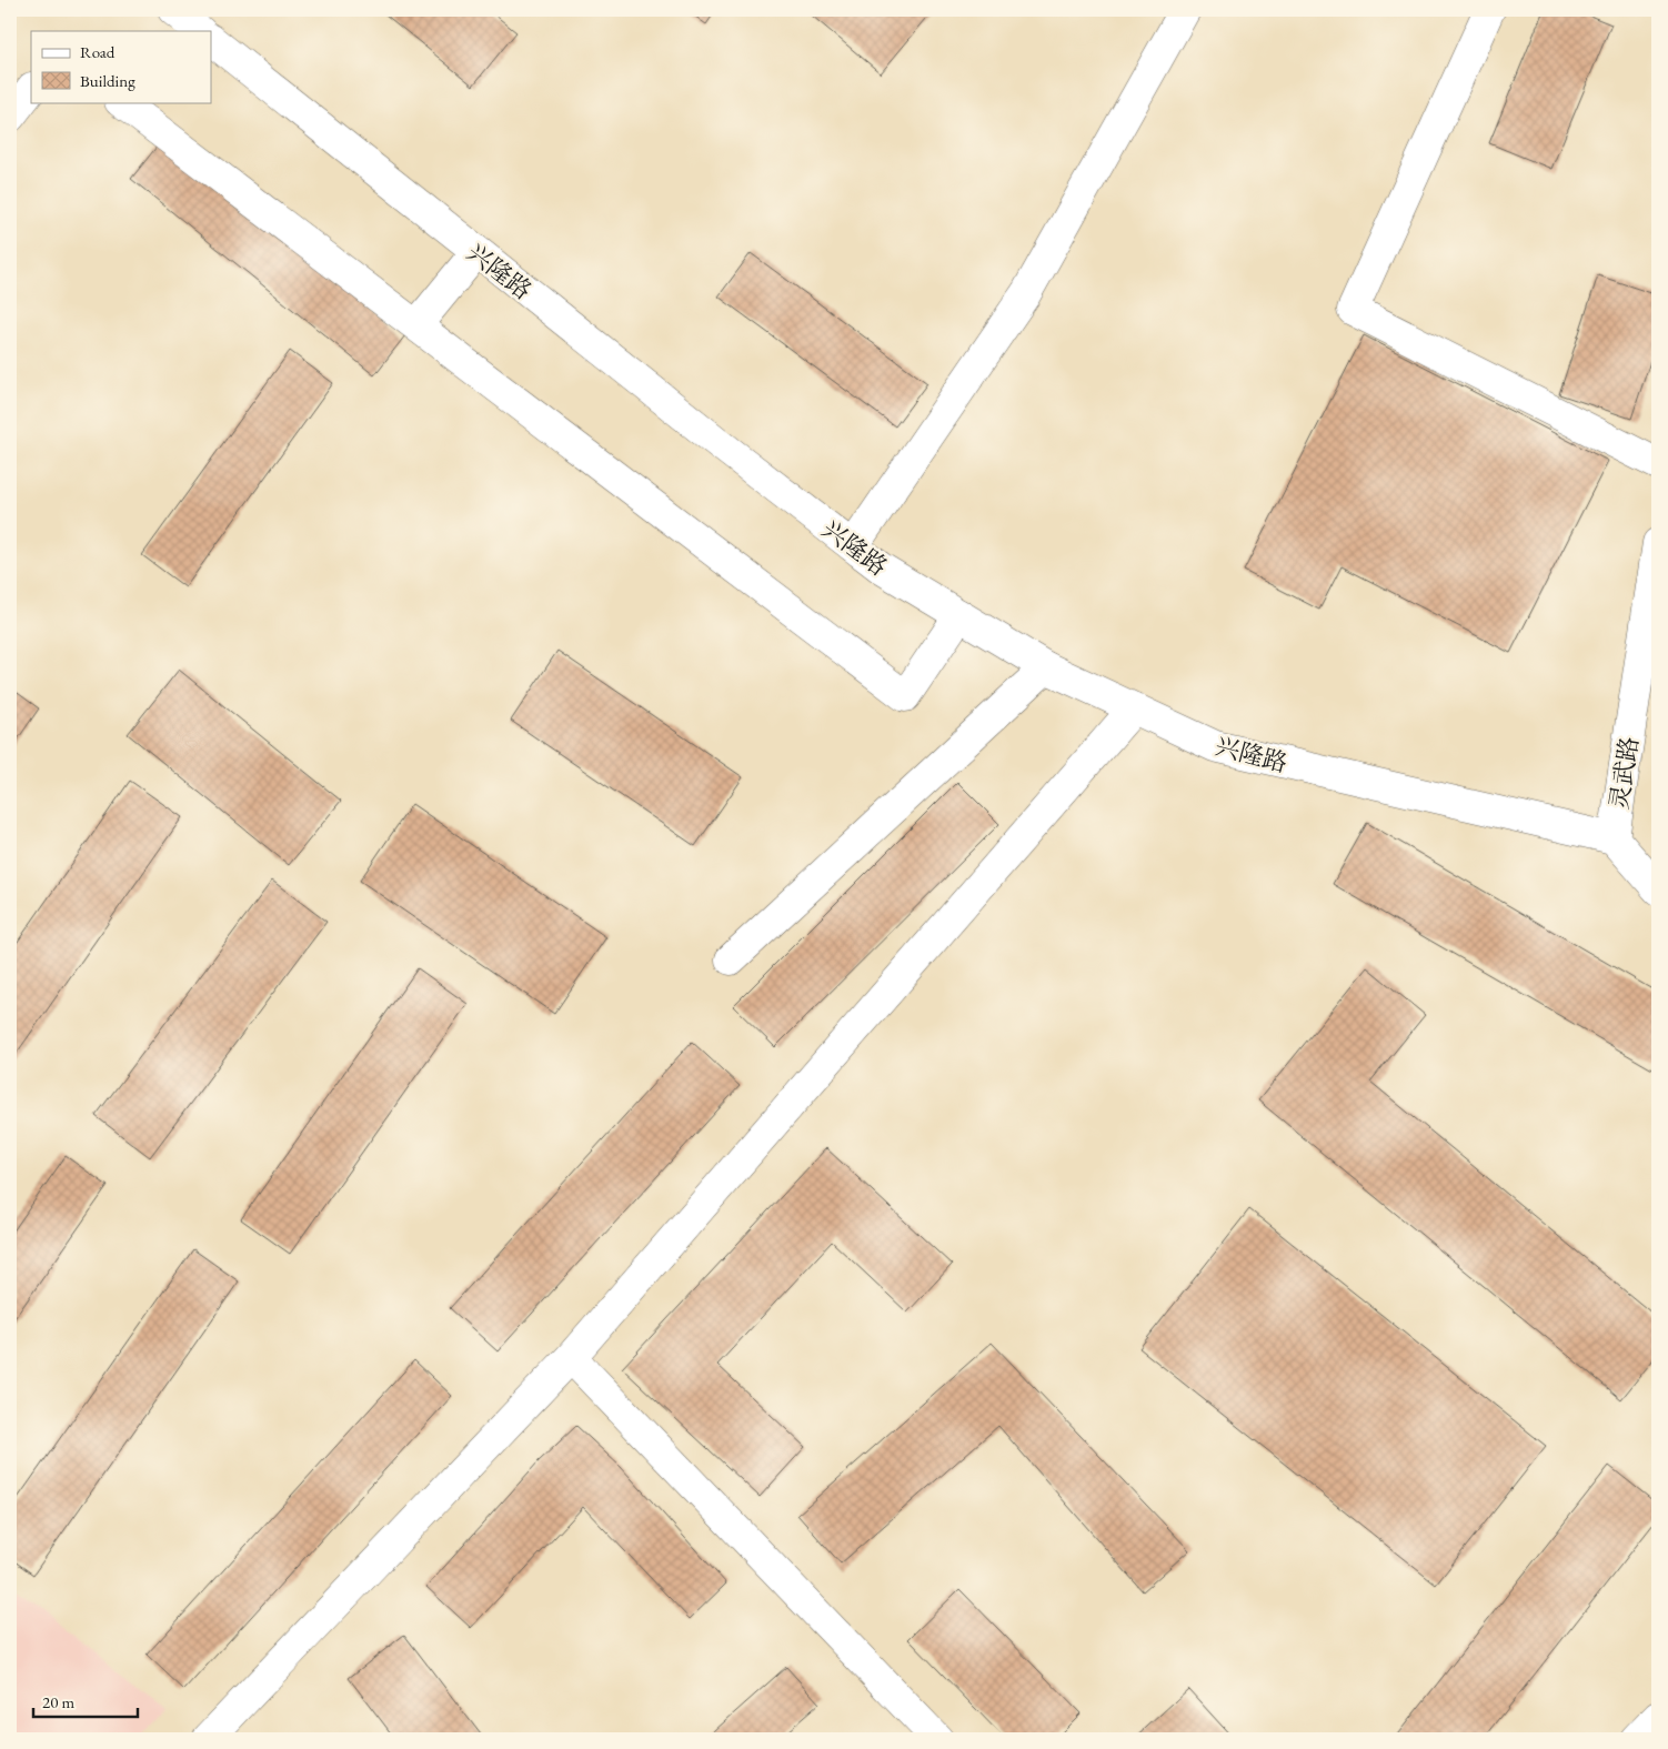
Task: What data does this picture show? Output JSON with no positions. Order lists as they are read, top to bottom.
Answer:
{
  "streets": {
    "street": ["兴隆路", "灵武路"]
  },
  "crossings": [
    ["兴隆路", "灵武路"]
  ],
  "legend": ["Road", "Building"],
  "scale_bar": "20 m"
}
